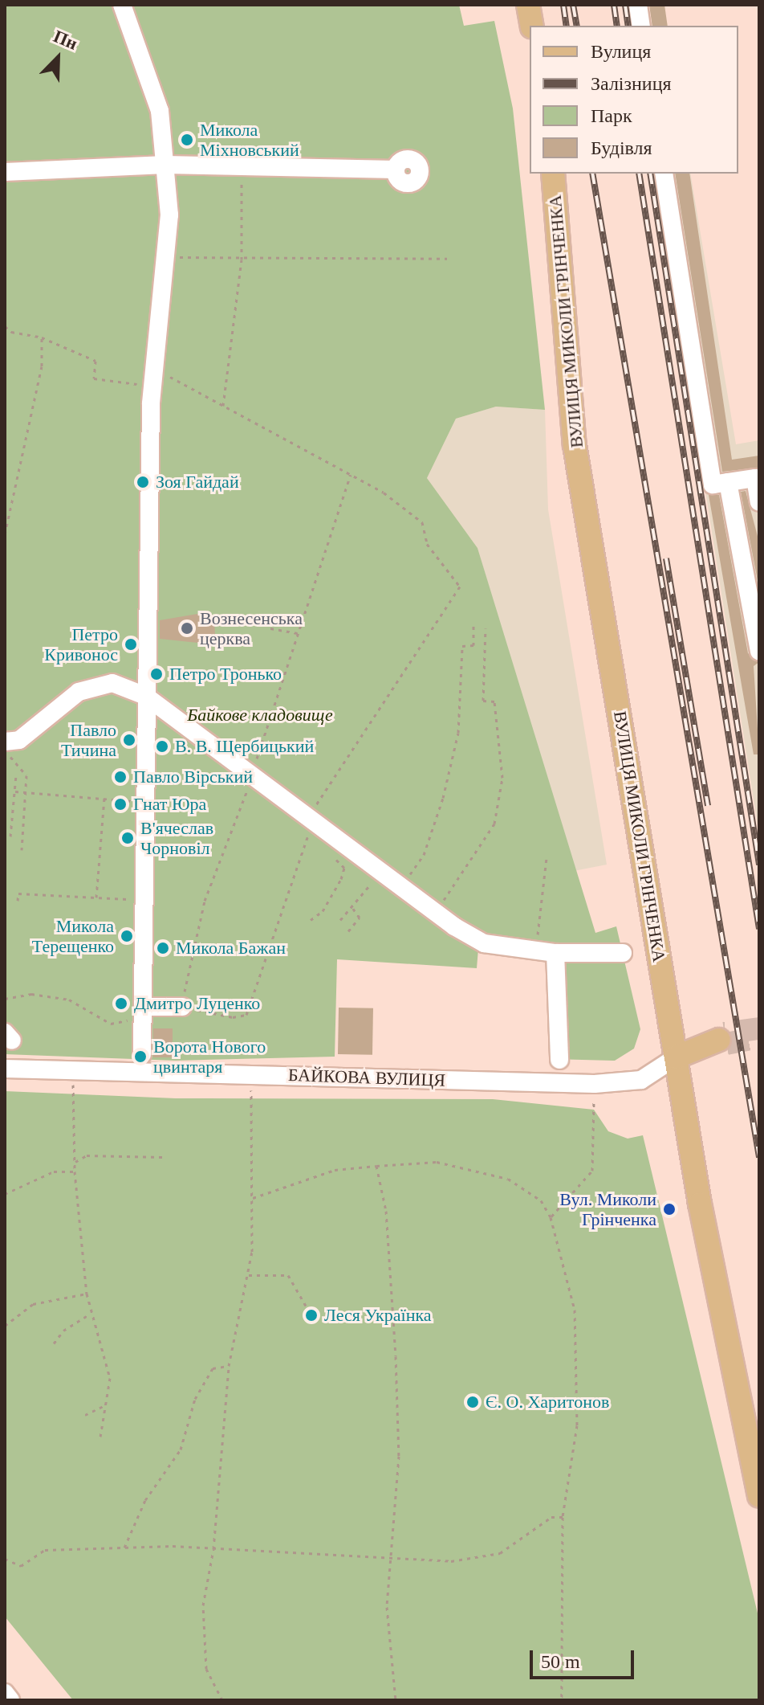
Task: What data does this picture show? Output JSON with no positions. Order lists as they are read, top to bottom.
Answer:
{
  "streets": {
    "main road": ["ВУЛИЦЯ МИКОЛИ ГРІНЧЕНКА", "БАЙКОВА ВУЛИЦЯ"]
  },
  "crossings": [
    ["ВУЛИЦЯ МИКОЛИ ГРІНЧЕНКА", "БАЙКОВА ВУЛИЦЯ"]
  ],
  "parks": ["Байкове кладовище"],
  "places": [
    "Микола Міхновський",
    "Зоя Гайдай",
    "Вознесенська церква",
    "Петро Кривонос",
    "Петро Тронько",
    "Павло Тичина",
    "В. В. Щербицький",
    "Павло Вірський",
    "Гнат Юра",
    "В'ячеслав Чорновіл",
    "Микола Терещенко",
    "Микола Бажан",
    "Дмитро Луценко",
    "Ворота Нового цвинтаря",
    "Вул. Миколи Грінченка",
    "Леся Українка",
    "Є. О. Харитонов"
  ],
  "legend": [
    "Вулиця",
    "Залізниця",
    "Парк",
    "Будівля"
  ],
  "scale_bar": "50 m",
  "north": "top right"
}
